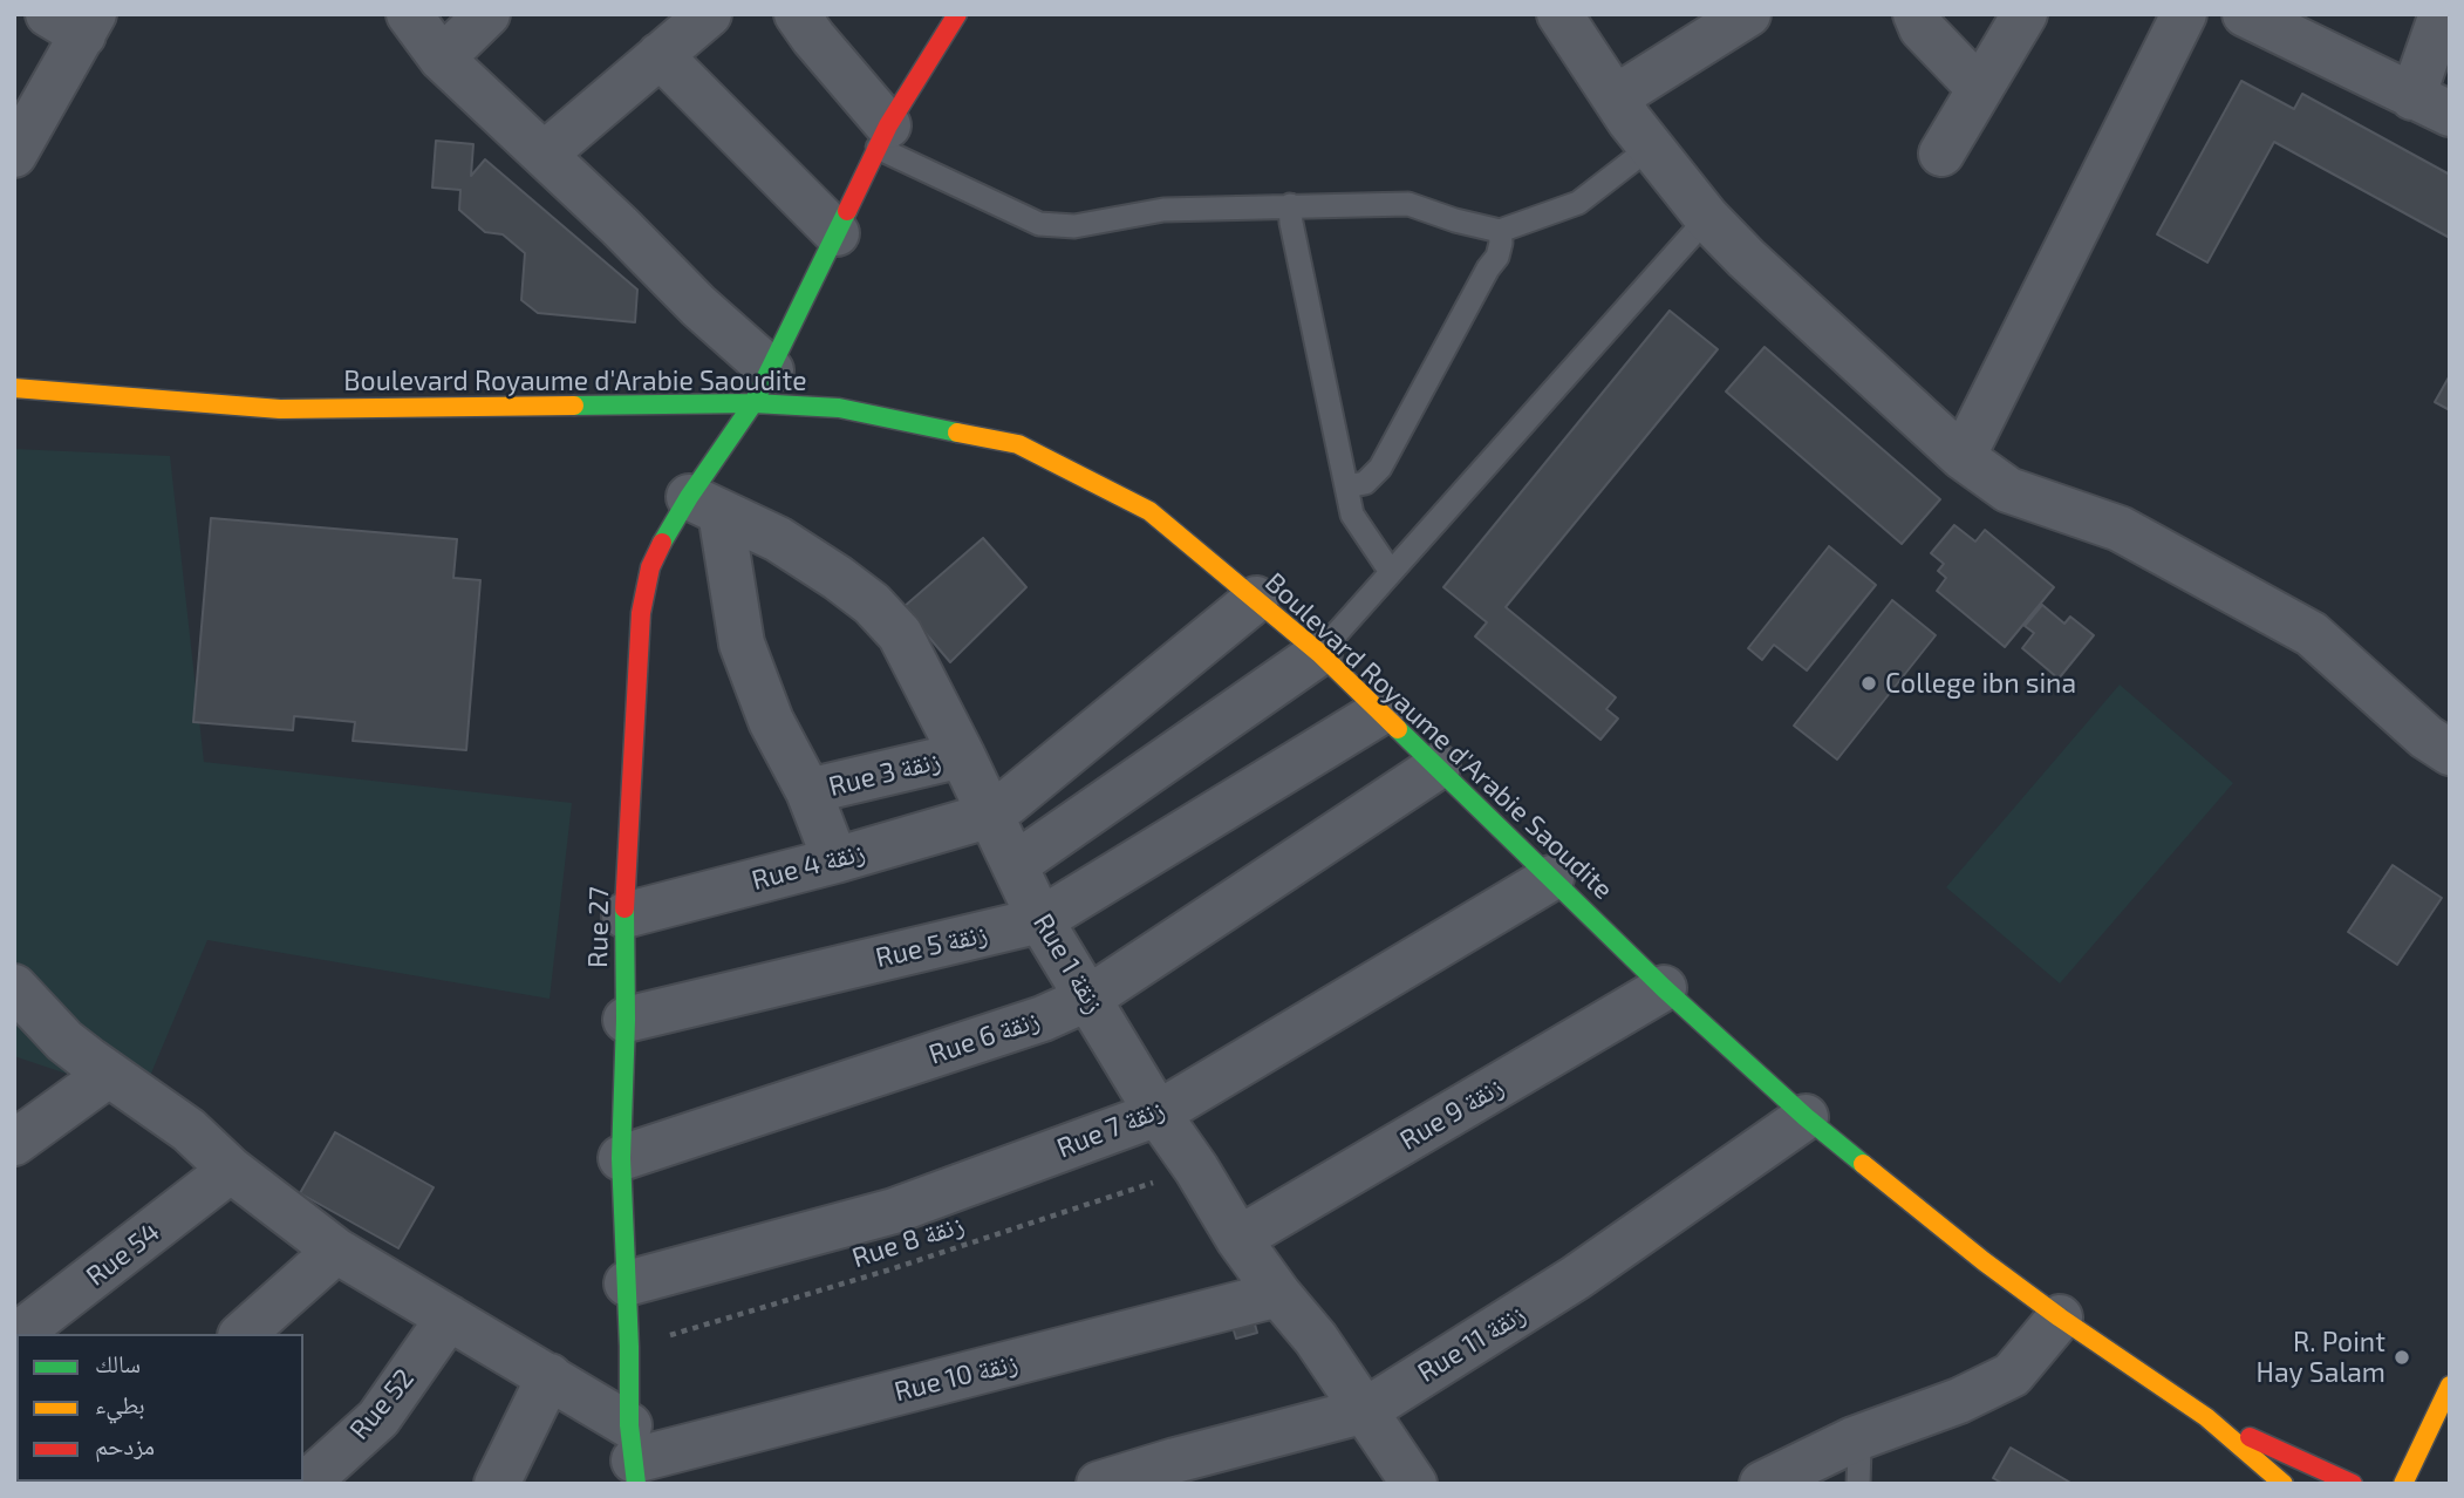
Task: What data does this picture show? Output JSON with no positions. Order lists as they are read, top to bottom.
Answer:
{
  "streets": {
    "main road": ["Boulevard Royaume d'Arabie Saoudite", "Rue 27"],
    "street": [
      "Rue 3 زنقة",
      "Rue 4 زنقة",
      "Rue 5 زنقة",
      "Rue 1 زنقة",
      "Rue 6 زنقة",
      "Rue 9 زنقة",
      "Rue 7 زنقة",
      "Rue 54",
      "Rue 11 زنقة",
      "Rue 10 زنقة",
      "Rue 52"
    ],
    "path": ["Rue 8 زنقة"]
  },
  "crossings": [
    ["Boulevard Royaume d'Arabie Saoudite", "Rue 4 زنقة"],
    ["Boulevard Royaume d'Arabie Saoudite", "Rue 27"],
    ["Boulevard Royaume d'Arabie Saoudite", "Rue 5 زنقة"],
    ["Boulevard Royaume d'Arabie Saoudite", "Rue 6 زنقة"],
    ["Boulevard Royaume d'Arabie Saoudite", "Rue 9 زنقة"],
    ["Boulevard Royaume d'Arabie Saoudite", "Rue 7 زنقة"],
    ["Boulevard Royaume d'Arabie Saoudite", "Rue 11 زنقة"],
    ["Rue 3 زنقة", "Rue 1 زنقة"],
    ["Rue 4 زنقة", "Rue 27"],
    ["Rue 4 زنقة", "Rue 1 زنقة"],
    ["Rue 27", "Rue 5 زنقة"],
    ["Rue 27", "Rue 1 زنقة"],
    ["Rue 27", "Rue 6 زنقة"],
    ["Rue 27", "Rue 7 زنقة"],
    ["Rue 27", "Rue 8 زنقة"],
    ["Rue 27", "Rue 10 زنقة"],
    ["Rue 5 زنقة", "Rue 1 زنقة"],
    ["Rue 1 زنقة", "Rue 6 زنقة"],
    ["Rue 1 زنقة", "Rue 9 زنقة"],
    ["Rue 1 زنقة", "Rue 7 زنقة"],
    ["Rue 1 زنقة", "Rue 8 زنقة"],
    ["Rue 1 زنقة", "Rue 11 زنقة"],
    ["Rue 1 زنقة", "Rue 10 زنقة"]
  ],
  "places": ["College ibn sina", "R. Point Hay Salam"],
  "legend": ["سالك", "بطيء", "مزدحم"]
}
